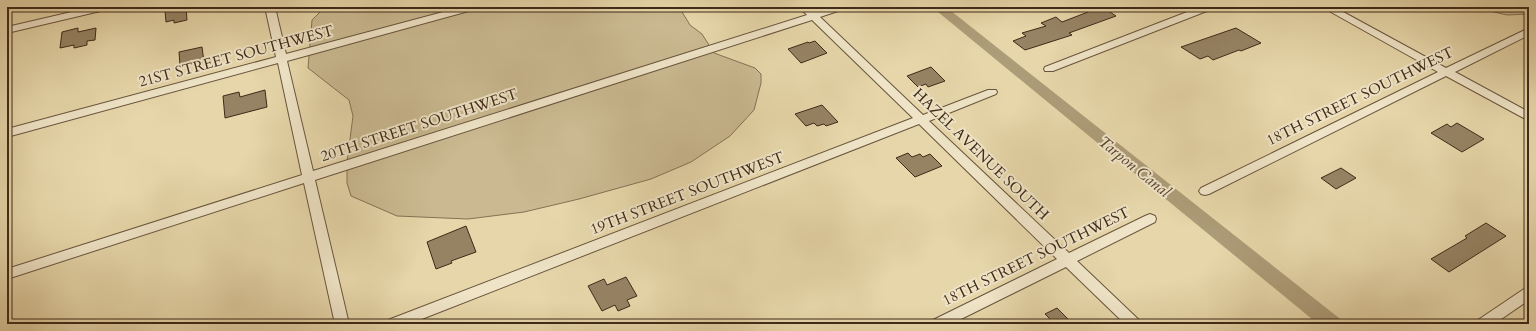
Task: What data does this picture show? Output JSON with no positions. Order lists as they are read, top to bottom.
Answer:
{
  "streets": {
    "street": [
      "21ST STREET SOUTHWEST",
      "18TH STREET SOUTHWEST",
      "20TH STREET SOUTHWEST",
      "HAZEL AVENUE SOUTH",
      "19TH STREET SOUTHWEST"
    ]
  },
  "crossings": [
    ["18TH STREET SOUTHWEST", "HAZEL AVENUE SOUTH"],
    ["20TH STREET SOUTHWEST", "HAZEL AVENUE SOUTH"],
    ["HAZEL AVENUE SOUTH", "19TH STREET SOUTHWEST"]
  ],
  "water": ["Tarpon Canal"]
}
